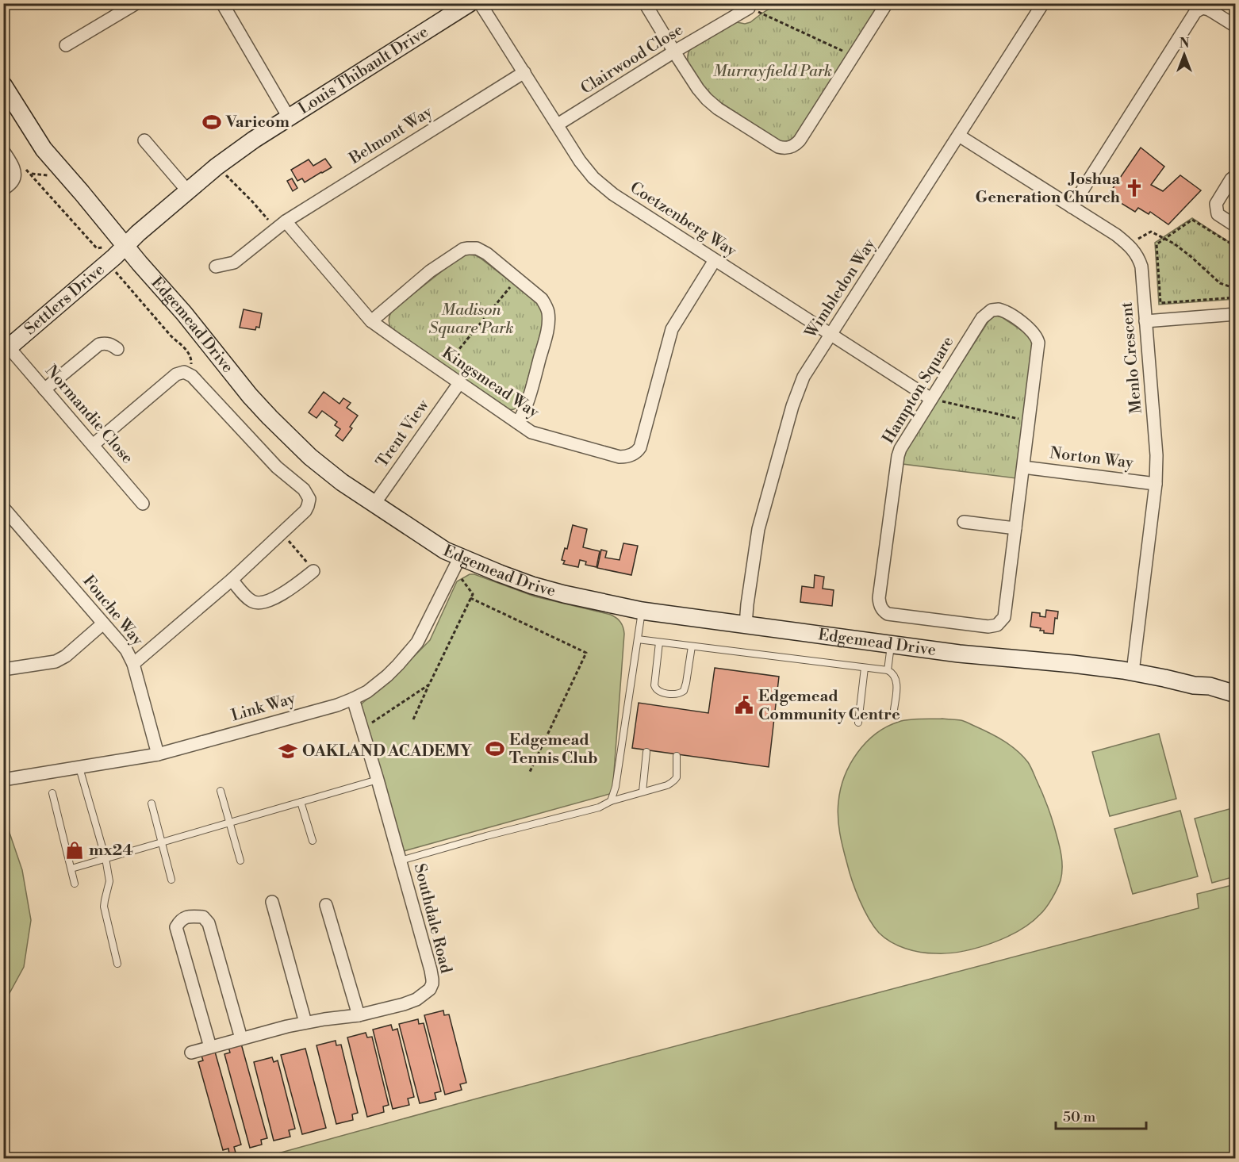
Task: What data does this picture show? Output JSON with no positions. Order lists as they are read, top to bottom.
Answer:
{
  "streets": {
    "street": [
      "Clairwood Close",
      "Louis Thibault Drive",
      "Belmont Way",
      "Coetzenberg Way",
      "Wimbledon Way",
      "Settlers Drive",
      "Edgemead Drive",
      "Menlo Crescent",
      "Kingsmead Way",
      "Hampton Square",
      "Normandie Close",
      "Trent View",
      "Norton Way",
      "Fouche Way",
      "Link Way",
      "Southdale Road"
    ]
  },
  "crossings": [
    ["Clairwood Close", "Coetzenberg Way"],
    ["Louis Thibault Drive", "Settlers Drive"],
    ["Louis Thibault Drive", "Edgemead Drive"],
    ["Belmont Way", "Coetzenberg Way"],
    ["Belmont Way", "Kingsmead Way"],
    ["Coetzenberg Way", "Wimbledon Way"],
    ["Coetzenberg Way", "Kingsmead Way"],
    ["Coetzenberg Way", "Hampton Square"],
    ["Wimbledon Way", "Edgemead Drive"],
    ["Wimbledon Way", "Menlo Crescent"],
    ["Settlers Drive", "Edgemead Drive"],
    ["Settlers Drive", "Normandie Close"],
    ["Edgemead Drive", "Menlo Crescent"],
    ["Edgemead Drive", "Trent View"],
    ["Edgemead Drive", "Link Way"],
    ["Menlo Crescent", "Norton Way"],
    ["Kingsmead Way", "Trent View"],
    ["Hampton Square", "Norton Way"],
    ["Fouche Way", "Link Way"],
    ["Link Way", "Southdale Road"]
  ],
  "parks": ["Murrayfield Park", "Madison Square Park"],
  "places": {
    "sports": ["Varicom", "Edgemead Tennis Club"],
    "church": ["Joshua Generation Church"],
    "public building": ["Edgemead Community Centre"],
    "school or university": ["OAKLAND ACADEMY"],
    "shop": ["mx24"]
  },
  "scale_bar": "50 m",
  "north": "top"
}
